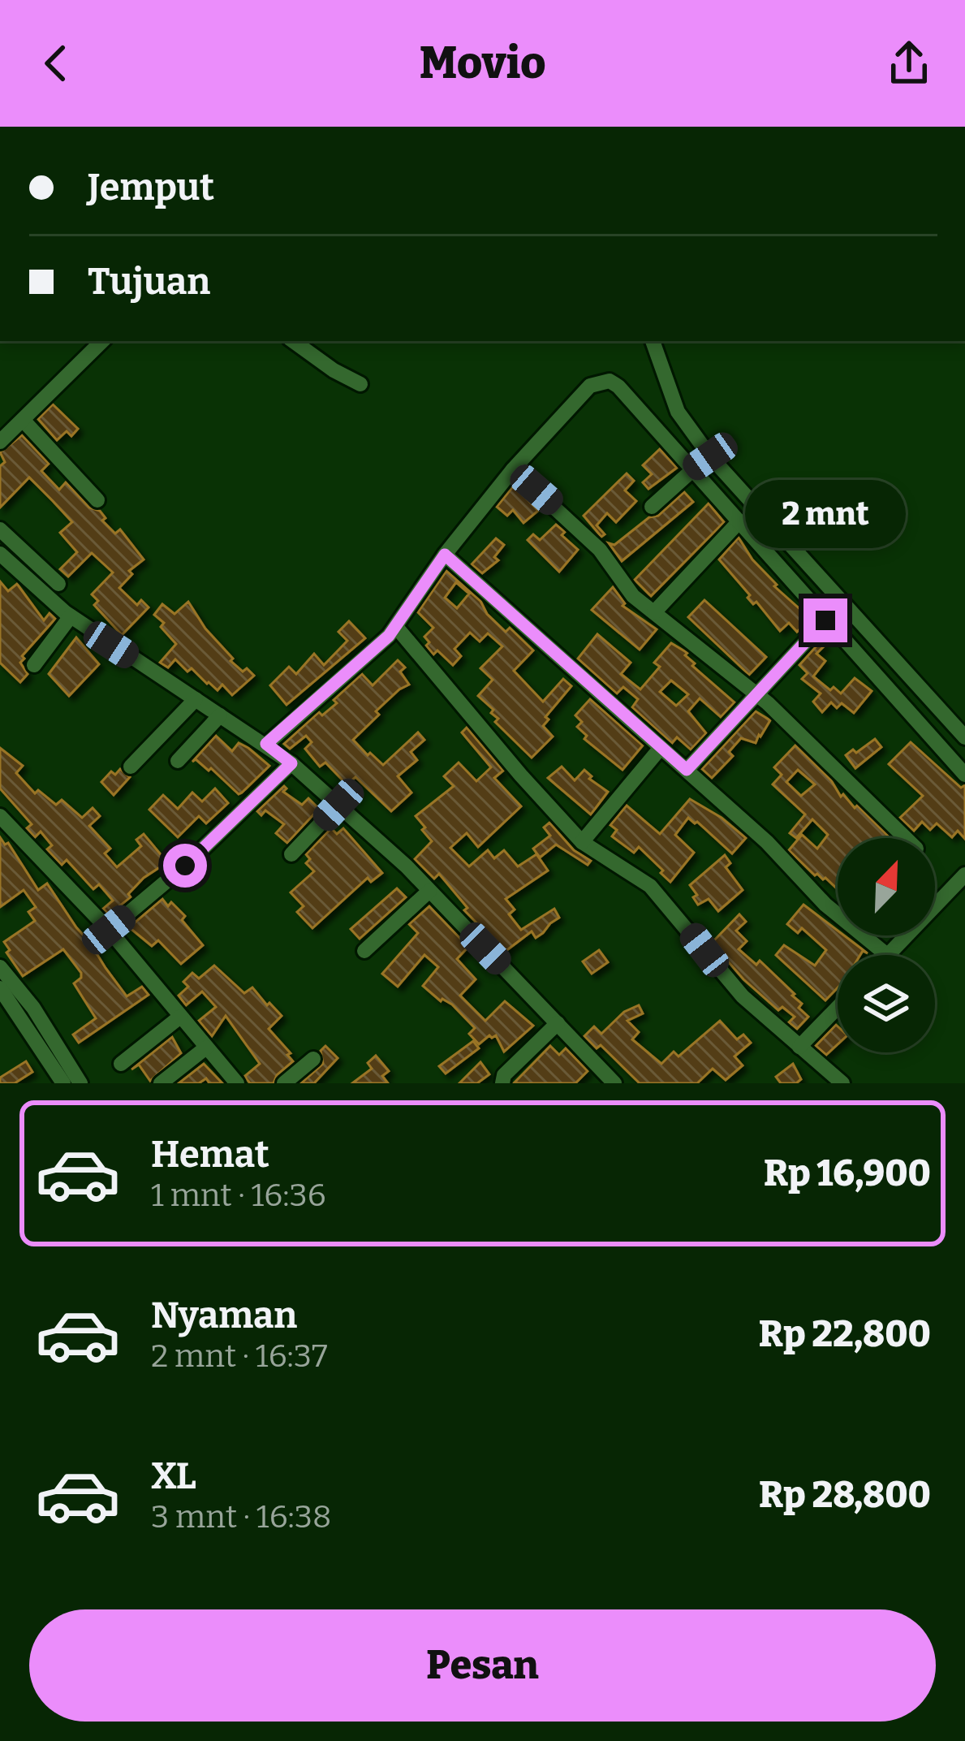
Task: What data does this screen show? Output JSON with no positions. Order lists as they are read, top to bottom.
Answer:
{
  "north": "top right",
  "page": {
    "header": "Movio",
    "banner": ["Jemput", "Tujuan"],
    "bubble": "2 mnt",
    "list": [
      {
        "name": "Hemat",
        "note": "1 mnt · 16:36",
        "value": "Rp 16,900"
      },
      {
        "name": "Nyaman",
        "note": "2 mnt · 16:37",
        "value": "Rp 22,800"
      },
      {
        "name": "XL",
        "note": "3 mnt · 16:38",
        "value": "Rp 28,800"
      }
    ],
    "buttons": "Pesan"
  }
}
